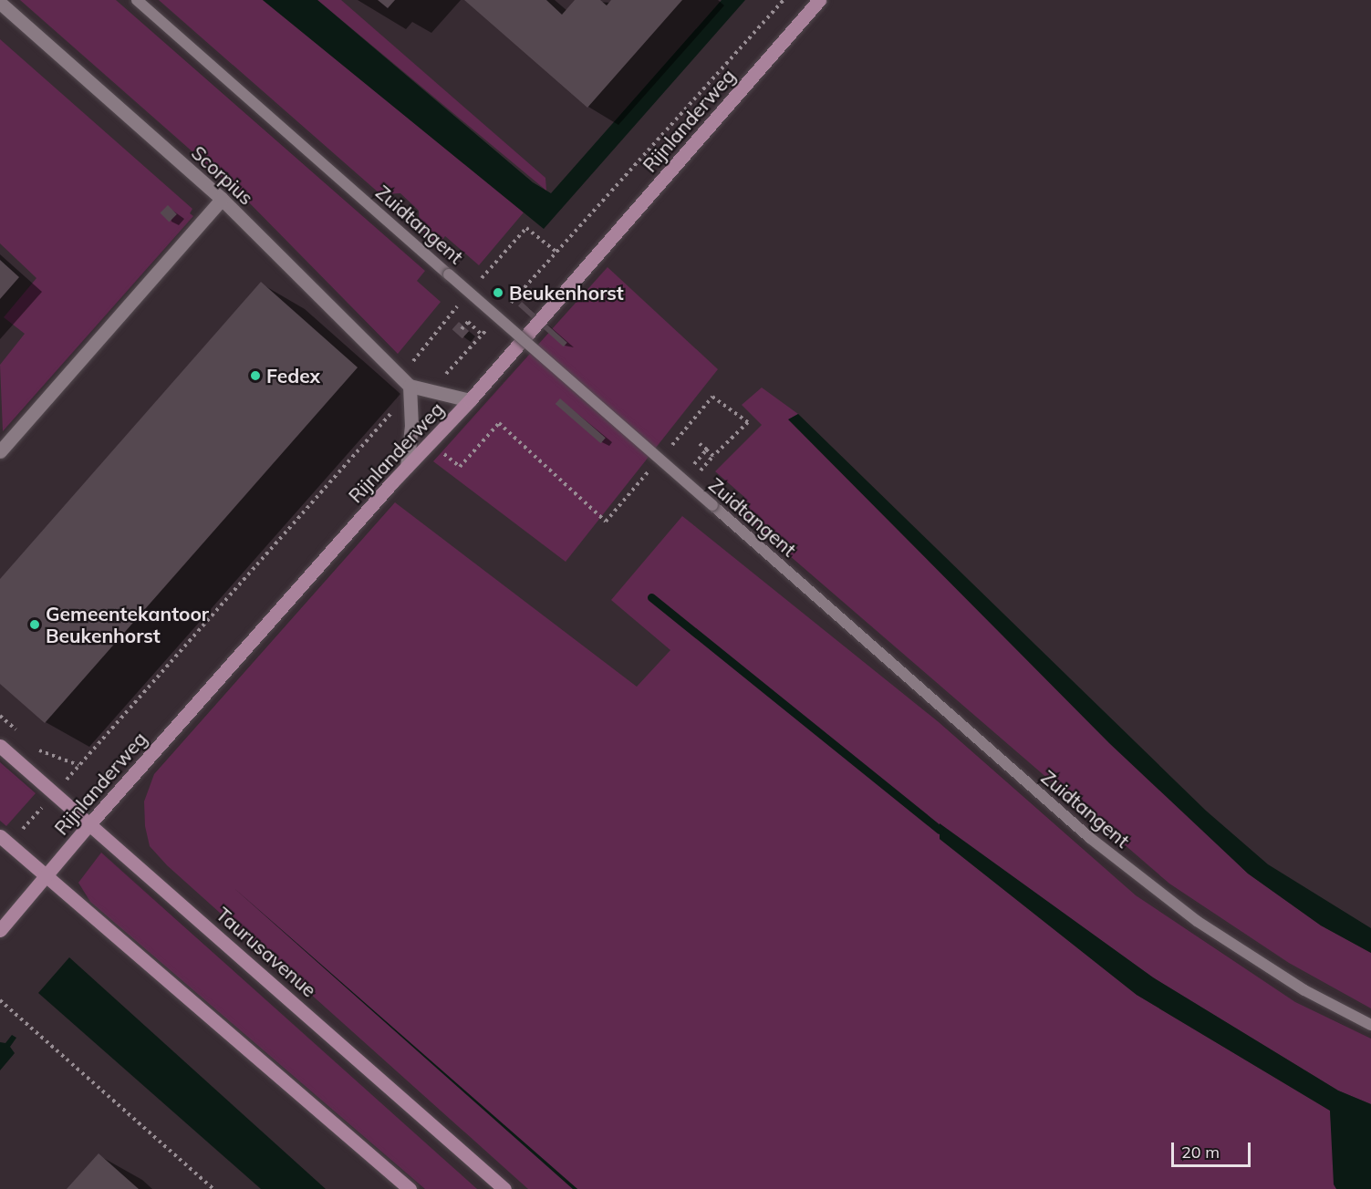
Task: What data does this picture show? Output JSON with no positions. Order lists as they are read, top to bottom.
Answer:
{
  "streets": {
    "street": ["Rijnlanderweg", "Scorpius", "Taurusavenue"],
    "lane": ["Zuidtangent"]
  },
  "crossings": [
    ["Rijnlanderweg", "Taurusavenue"]
  ],
  "places": ["Beukenhorst", "Fedex", "Gemeentekantoor Beukenhorst"],
  "scale_bar": "20 m"
}
